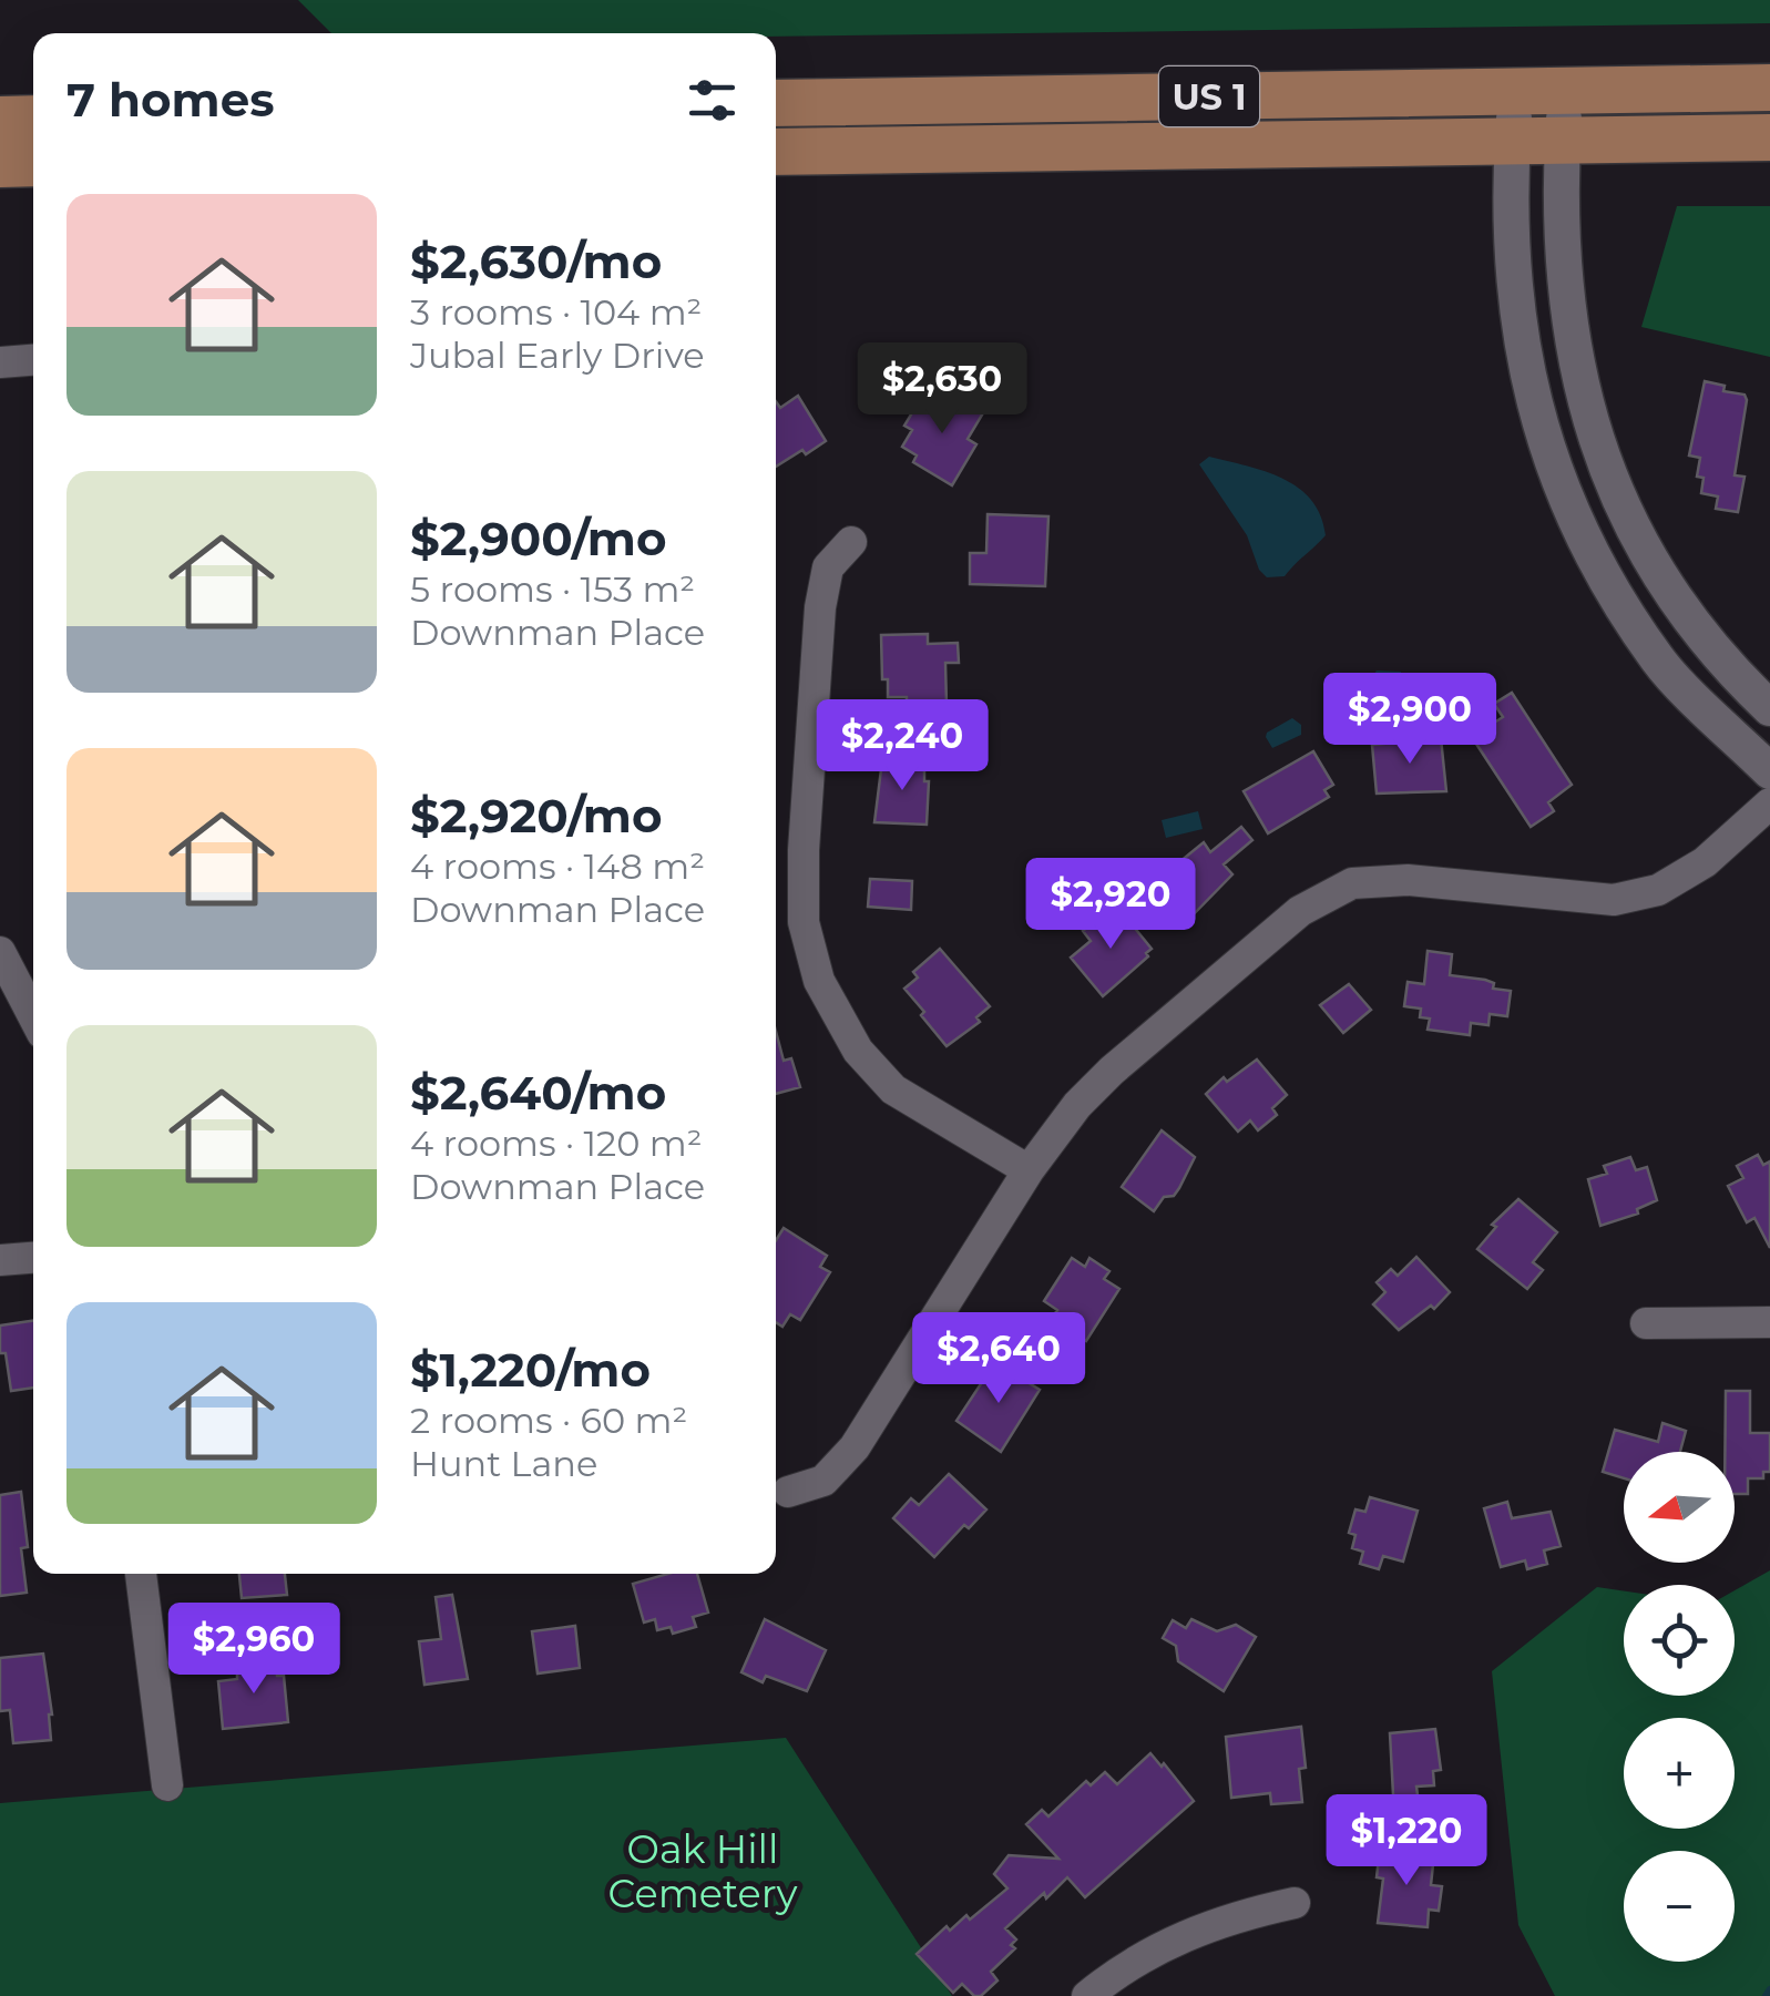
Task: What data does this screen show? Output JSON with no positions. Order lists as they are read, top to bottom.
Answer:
{
  "streets": {
    "main road": ["US 1"]
  },
  "parks": ["Oak Hill Cemetery"],
  "north": "left",
  "page": {
    "heading": "7 homes",
    "list": [
      {
        "name": "$2,630/mo",
        "note": "3 rooms · 104 m² · Jubal Early Drive"
      },
      {
        "name": "$2,900/mo",
        "note": "5 rooms · 153 m² · Downman Place"
      },
      {
        "name": "$2,920/mo",
        "note": "4 rooms · 148 m² · Downman Place"
      },
      {
        "name": "$2,640/mo",
        "note": "4 rooms · 120 m² · Downman Place"
      },
      {
        "name": "$1,220/mo",
        "note": "2 rooms · 60 m² · Hunt Lane"
      }
    ],
    "price": [
      "$2,630",
      "$2,900",
      "$2,240",
      "$2,920",
      "$2,640",
      "$2,960",
      "$1,220"
    ],
    "map_buttons": ["+", "−"]
  }
}
